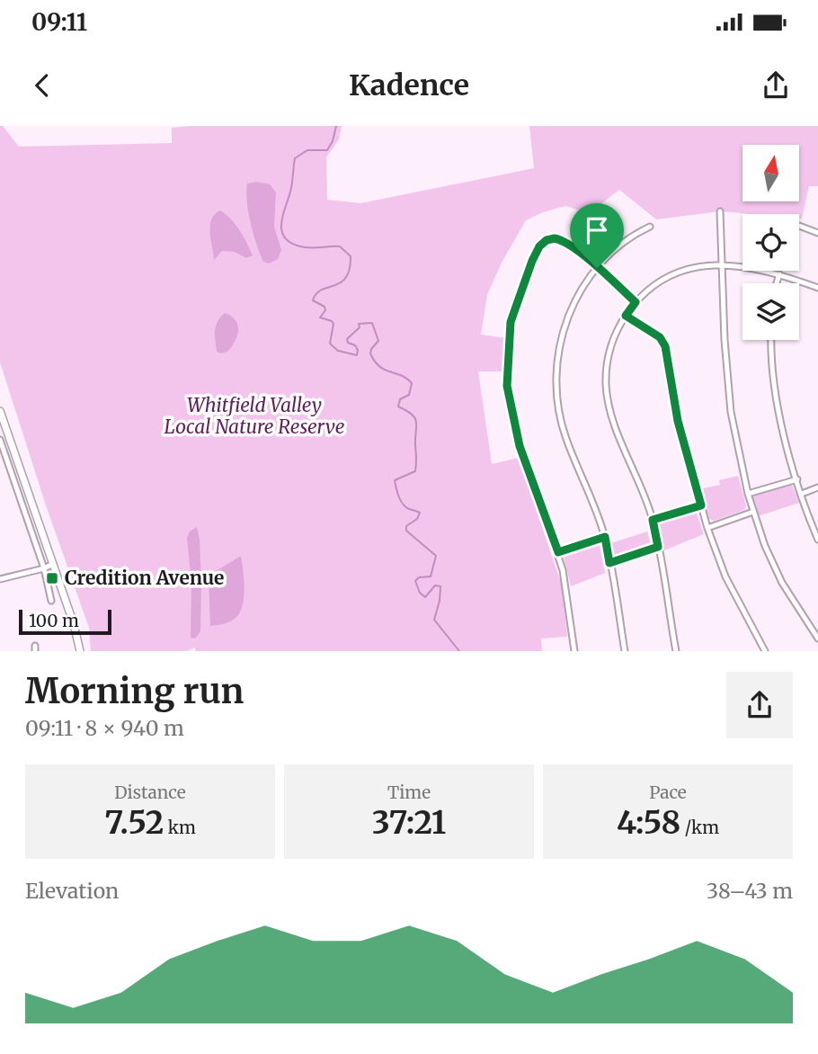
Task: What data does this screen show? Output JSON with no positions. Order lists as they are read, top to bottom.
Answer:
{
  "parks": ["Whitfield Valley Local Nature Reserve"],
  "places": {
    "transit": ["Credition Avenue"]
  },
  "scale_bar": "100 m",
  "north": "top",
  "page": {
    "status": "09:11",
    "header": "Kadence",
    "scale": "100 m",
    "heading": ["Morning run", "09:11 · 8 × 940 m"],
    "stats": [
      ["Distance", "7.52 km"],
      ["Time", "37:21"],
      ["Pace", "4:58 /km"]
    ],
    "chart": ["Elevation", "38–43 m"]
  }
}
